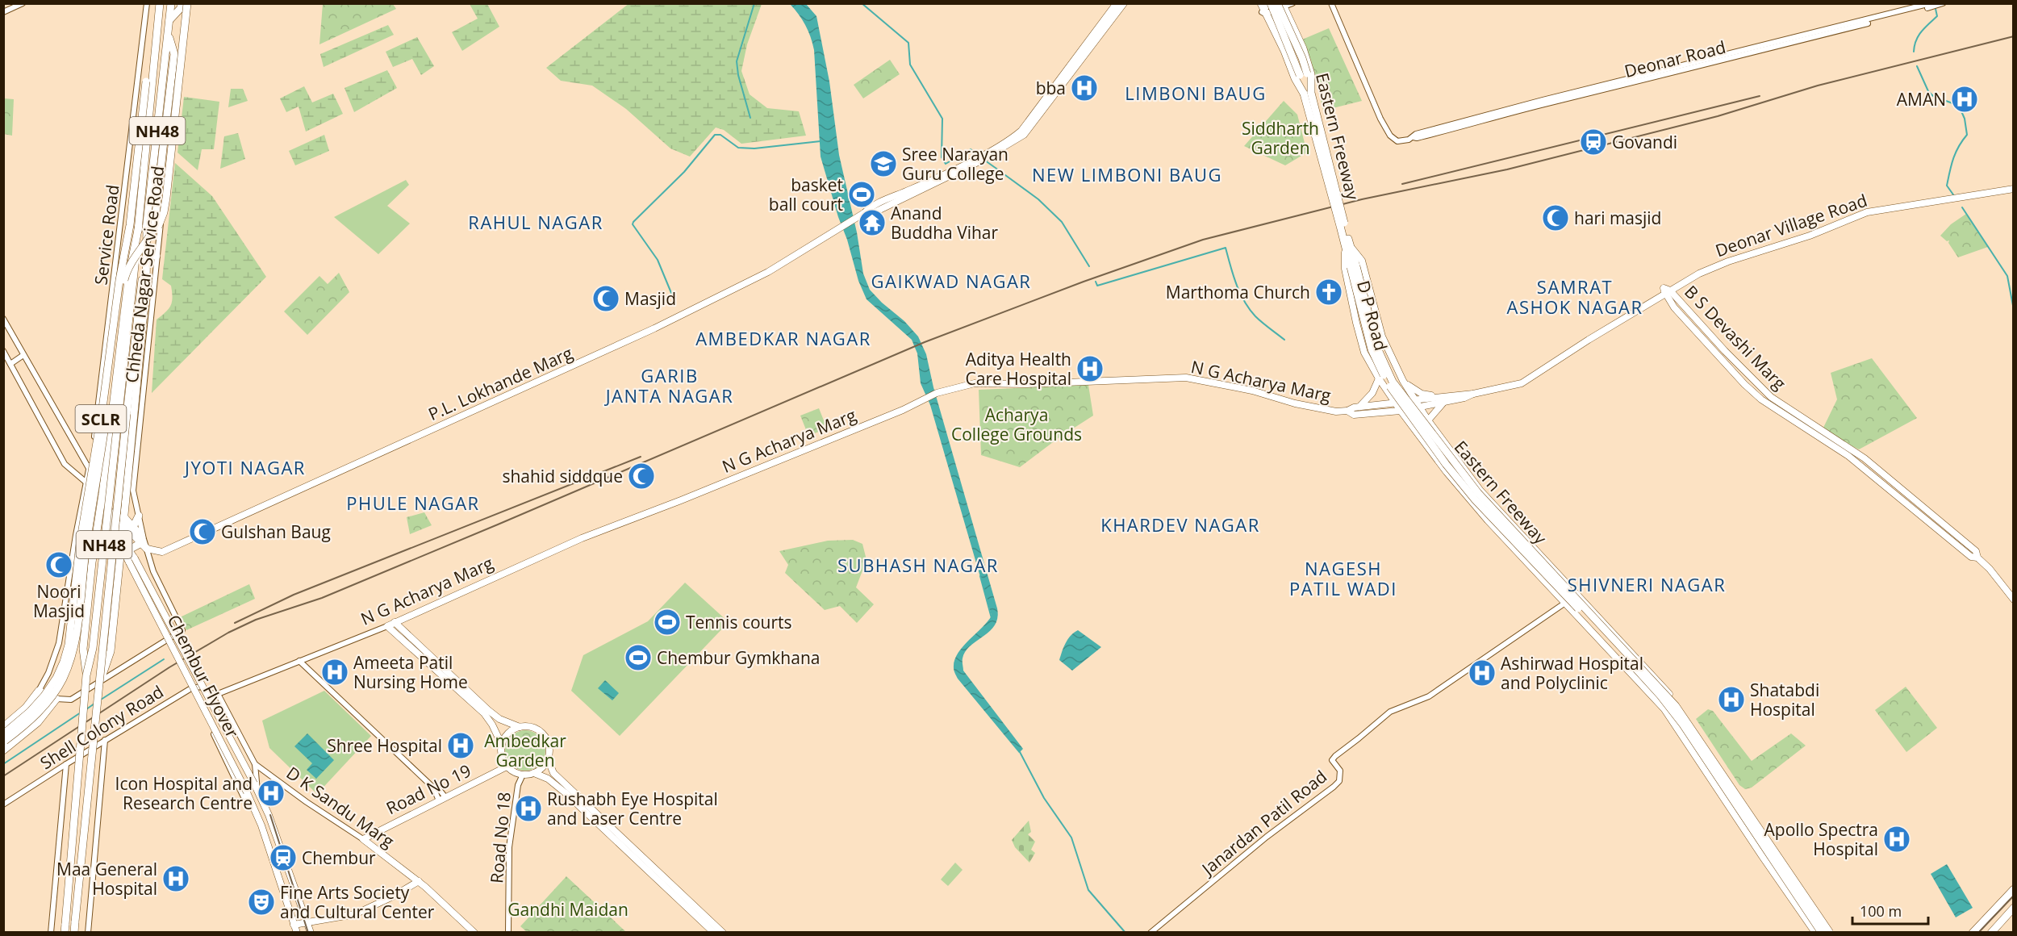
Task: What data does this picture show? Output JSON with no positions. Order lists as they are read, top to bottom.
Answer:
{
  "streets": {
    "highway": ["NH48", "Eastern Freeway", "SCLR"],
    "main road": [
      "Deonar Village Road",
      "D P Road",
      "B S Devashi Marg",
      "N G Acharya Marg",
      "P.L. Lokhande Marg",
      "Chembur Flyover",
      "Road No 19",
      "D K Sandu Marg"
    ],
    "street": [
      "Deonar Road",
      "Service Road",
      "Chheda Nagar Service Road",
      "Shell Colony Road",
      "Janardan Patil Road",
      "Road No 18"
    ]
  },
  "crossings": [
    ["NH48", "SCLR"],
    ["Eastern Freeway", "D P Road"],
    ["Deonar Village Road", "B S Devashi Marg"],
    ["Deonar Village Road", "N G Acharya Marg"],
    ["Chheda Nagar Service Road", "P.L. Lokhande Marg"],
    ["D P Road", "N G Acharya Marg"],
    ["D P Road", "Janardan Patil Road"],
    ["Road No 19", "D K Sandu Marg"],
    ["Road No 19", "Road No 18"]
  ],
  "districts": [
    "LIMBONI BAUG",
    "NEW LIMBONI BAUG",
    "RAHUL NAGAR",
    "GAIKWAD NAGAR",
    "SAMRAT ASHOK NAGAR",
    "AMBEDKAR NAGAR",
    "GARIB JANTA NAGAR",
    "JYOTI NAGAR",
    "PHULE NAGAR",
    "KHARDEV NAGAR",
    "SUBHASH NAGAR",
    "NAGESH PATIL WADI",
    "SHIVNERI NAGAR"
  ],
  "parks": [
    "Siddharth Garden",
    "Acharya College Grounds",
    "Ambedkar Garden",
    "Gandhi Maidan"
  ],
  "places": {
    "hospital": [
      "bba",
      "AMAN",
      "Aditya Health Care Hospital",
      "Ameeta Patil Nursing Home",
      "Ashirwad Hospital and Polyclinic",
      "Shatabdi Hospital",
      "Shree Hospital",
      "Icon Hospital and Research Centre",
      "Rushabh Eye Hospital and Laser Centre",
      "Apollo Spectra Hospital",
      "Maa General Hospital"
    ],
    "station": ["Govandi", "Chembur"],
    "school or university": ["Sree Narayan Guru College"],
    "sports": ["basket ball court", "Tennis courts", "Chembur Gymkhana"],
    "mosque": [
      "hari masjid",
      "Masjid",
      "shahid siddque",
      "Gulshan Baug",
      "Noori Masjid"
    ],
    "temple": ["Anand Buddha Vihar"],
    "church": ["Marthoma Church"],
    "theatre": ["Fine Arts Society and Cultural Center"]
  },
  "scale_bar": "100 m"
}
